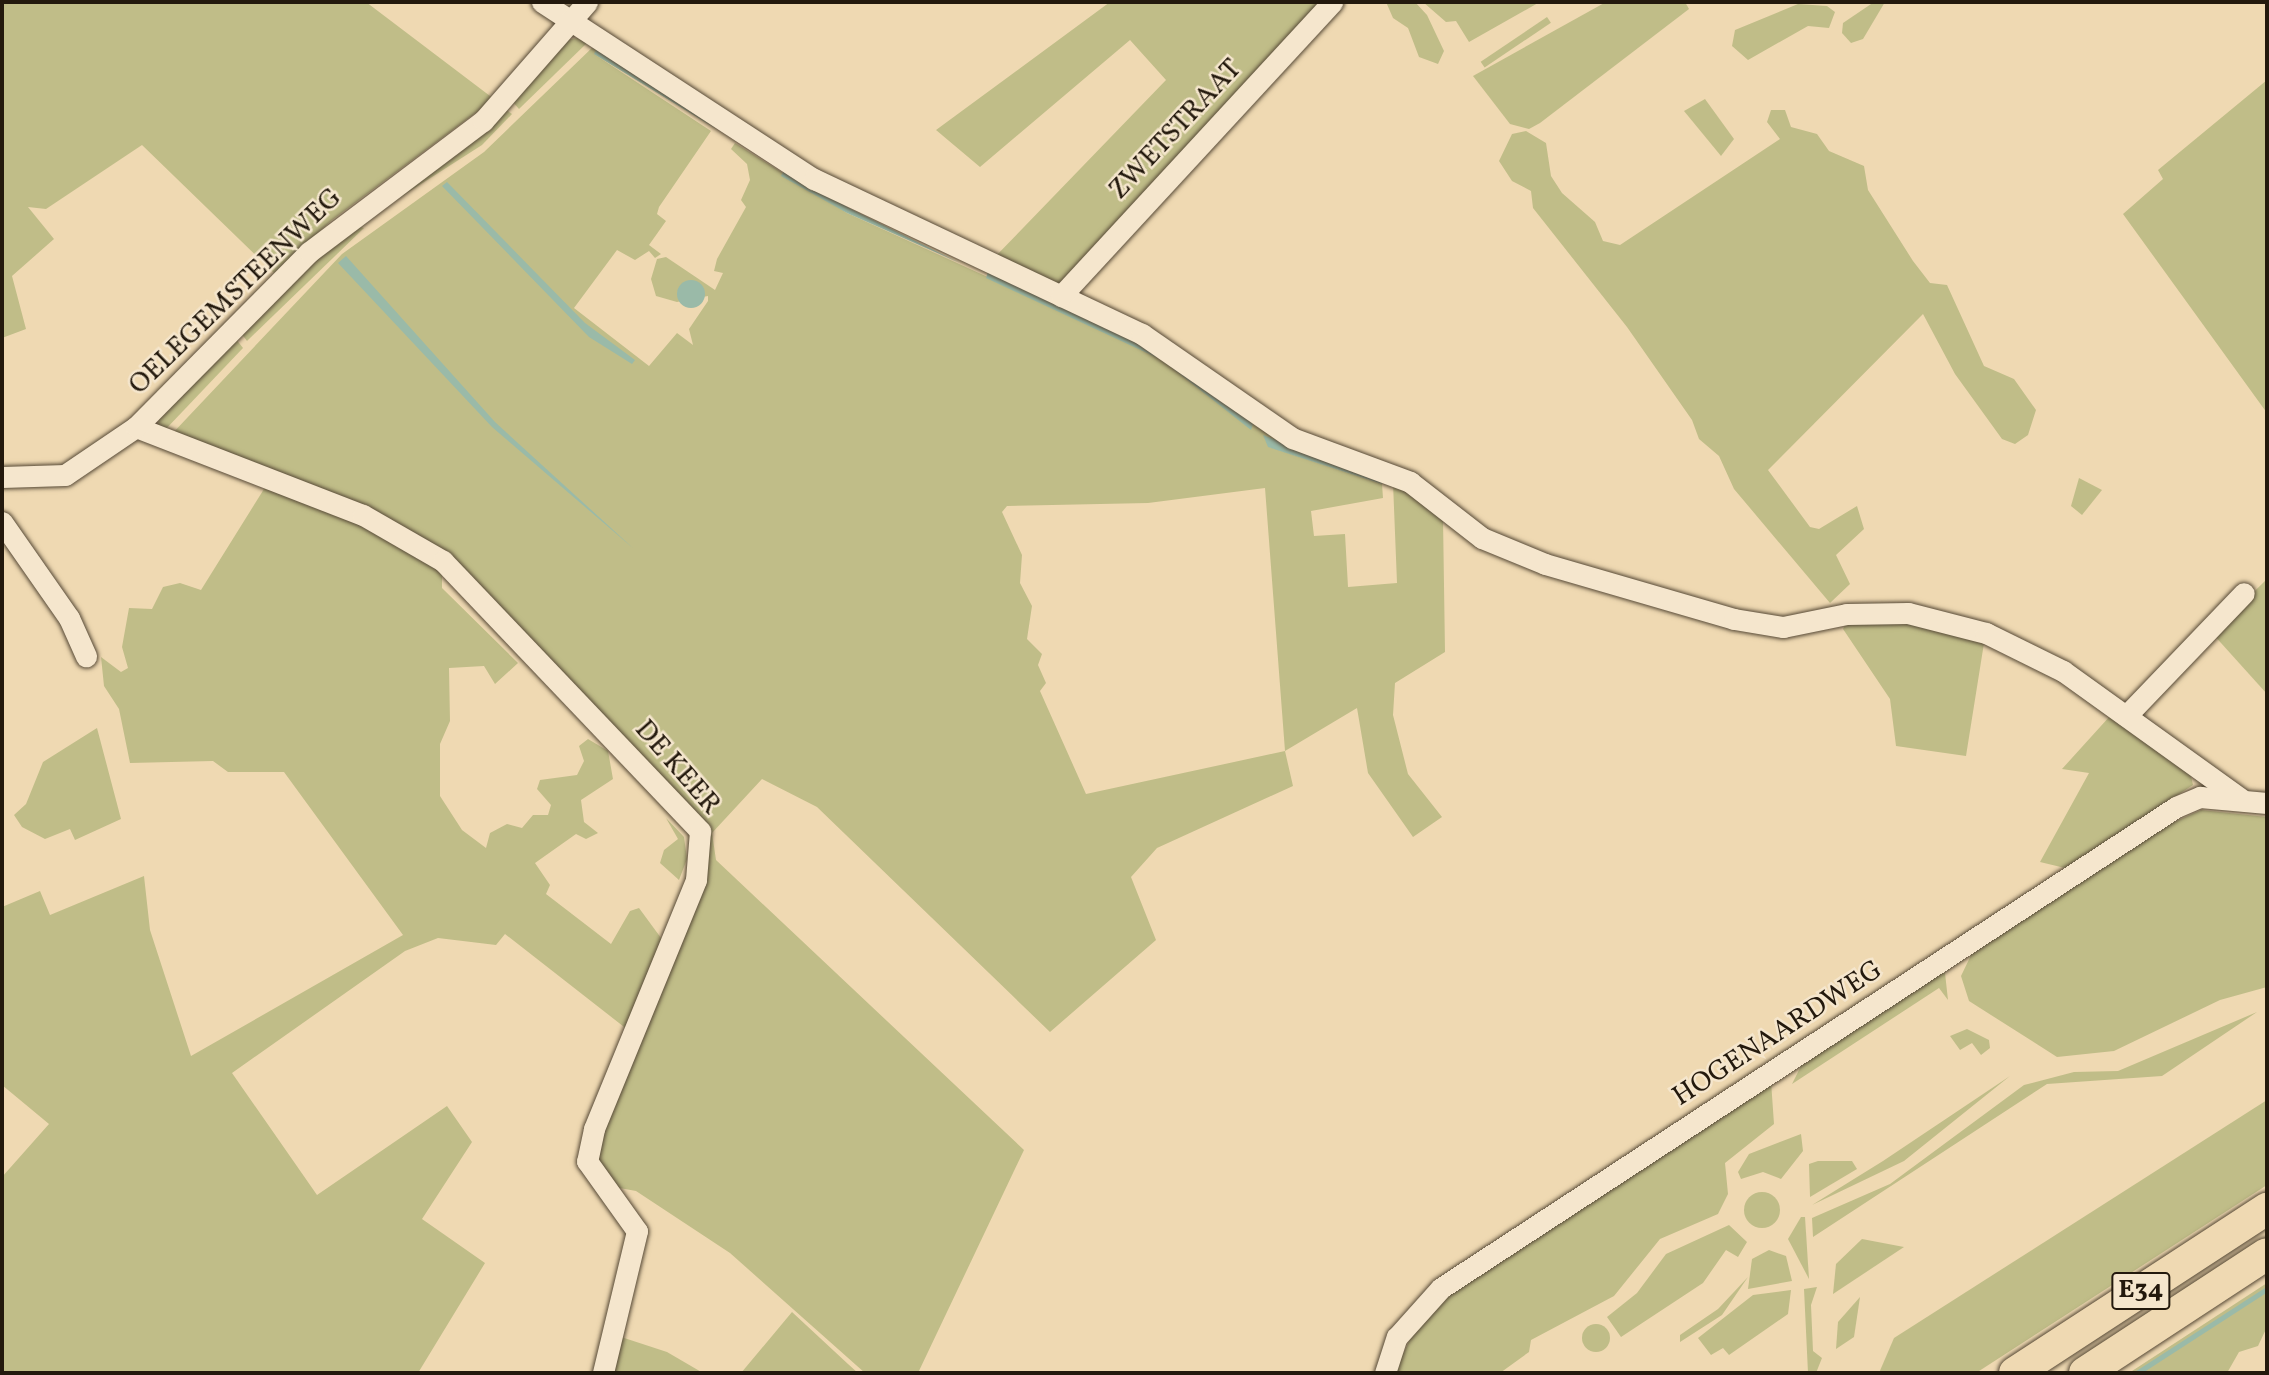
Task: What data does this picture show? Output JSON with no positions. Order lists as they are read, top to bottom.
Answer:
{
  "streets": {
    "highway": ["E34"],
    "street": [
      "ZWETSTRAAT",
      "OELEGEMSTEENWEG",
      "DE KEER",
      "HOGENAARDWEG"
    ]
  },
  "crossings": [
    ["OELEGEMSTEENWEG", "DE KEER"]
  ]
}
